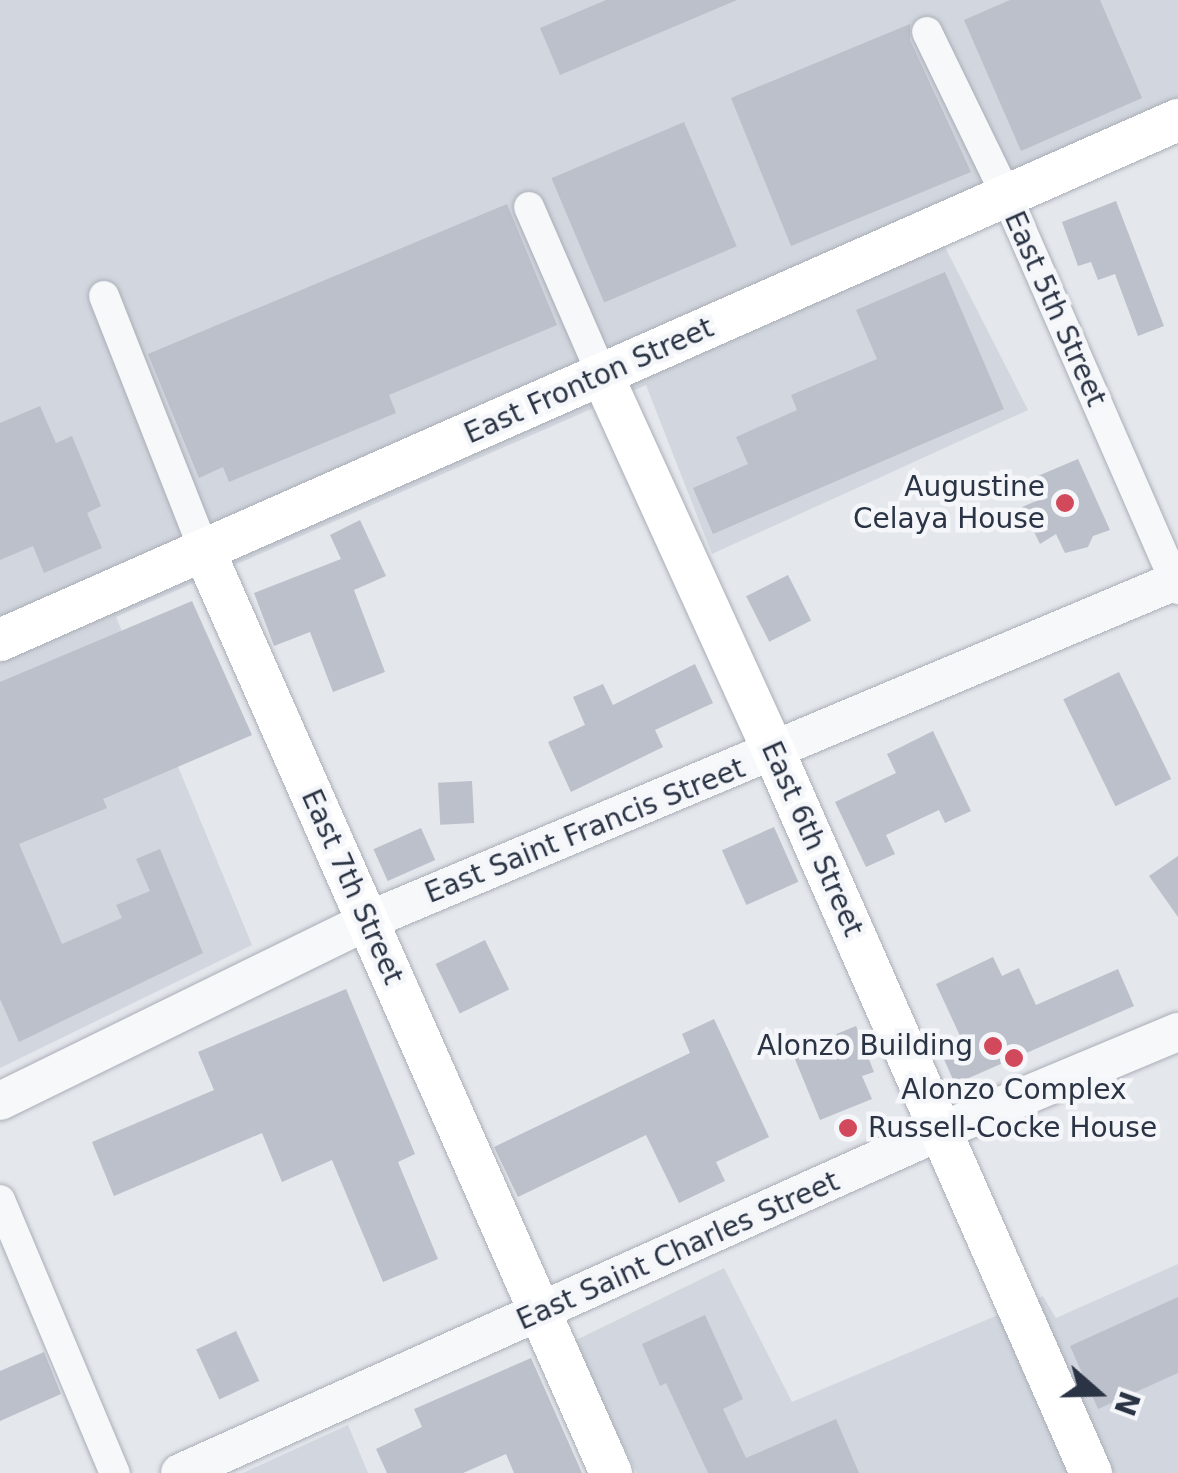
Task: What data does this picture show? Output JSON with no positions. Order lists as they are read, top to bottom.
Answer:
{
  "streets": {
    "main road": ["East Fronton Street", "East 6th Street", "East 7th Street"],
    "street": ["East 5th Street", "East Saint Francis Street", "East Saint Charles Street"]
  },
  "crossings": [
    ["East 5th Street", "East Fronton Street"],
    ["East 5th Street", "East Saint Francis Street"],
    ["East Fronton Street", "East 6th Street"],
    ["East Fronton Street", "East 7th Street"],
    ["East Saint Francis Street", "East 6th Street"],
    ["East Saint Francis Street", "East 7th Street"],
    ["East 6th Street", "East Saint Charles Street"],
    ["East 7th Street", "East Saint Charles Street"]
  ],
  "places": [
    "Augustine Celaya House",
    "Alonzo Building",
    "Alonzo Complex",
    "Russell-Cocke House"
  ],
  "north": "right"
}
